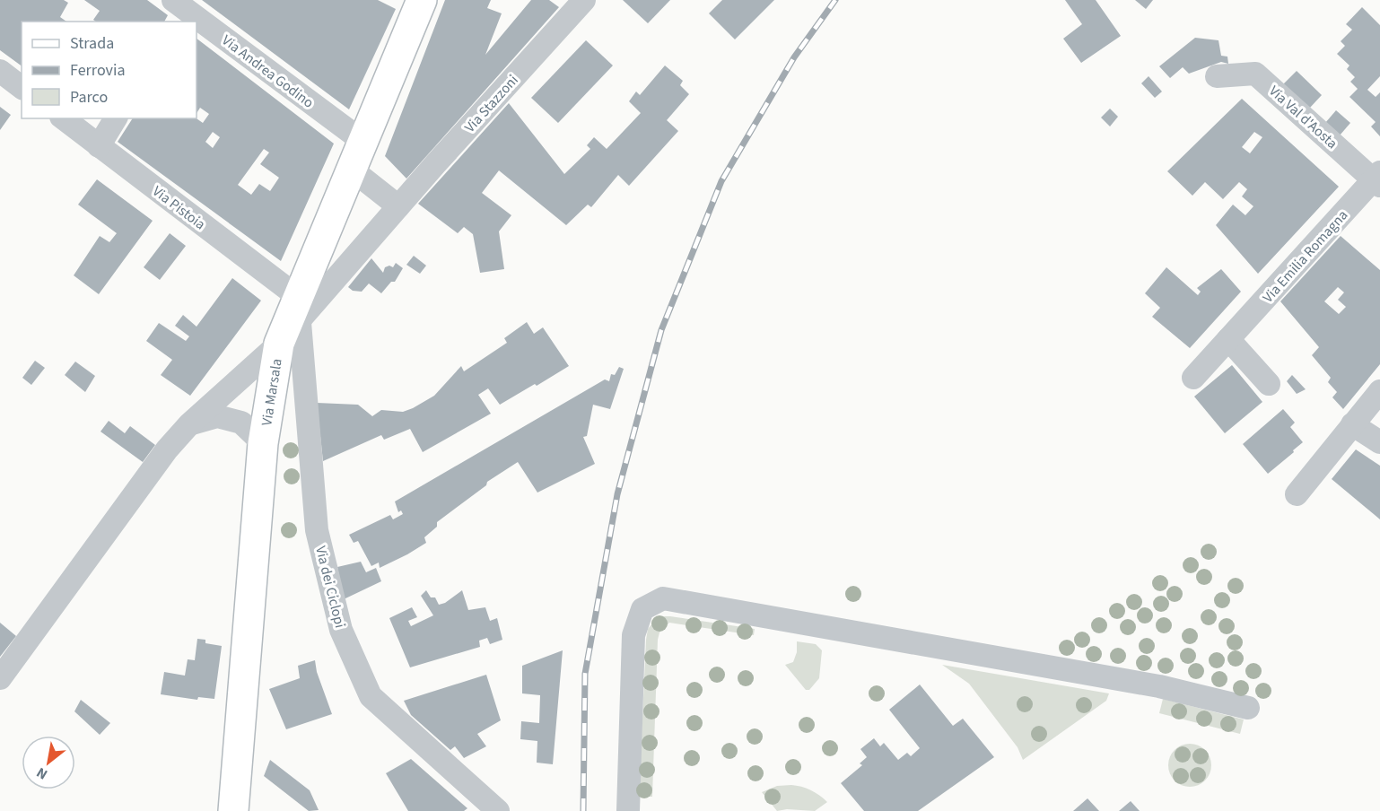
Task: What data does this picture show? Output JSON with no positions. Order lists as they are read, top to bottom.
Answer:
{
  "streets": {
    "main road": ["Via Marsala"],
    "street": [
      "Via Andrea Godino",
      "Via Stazzoni",
      "Via Val d'Aosta",
      "Via Pistoia",
      "Via Emilia Romagna",
      "Via dei Ciclopi"
    ]
  },
  "crossings": [
    ["Via Andrea Godino", "Via Marsala"],
    ["Via Stazzoni", "Via Pistoia"],
    ["Via Stazzoni", "Via Marsala"],
    ["Via Stazzoni", "Via dei Ciclopi"],
    ["Via Val d'Aosta", "Via Emilia Romagna"],
    ["Via Pistoia", "Via Marsala"],
    ["Via Pistoia", "Via dei Ciclopi"],
    ["Via Marsala", "Via dei Ciclopi"]
  ],
  "legend": ["Strada", "Ferrovia", "Parco"],
  "north": "bottom left"
}
